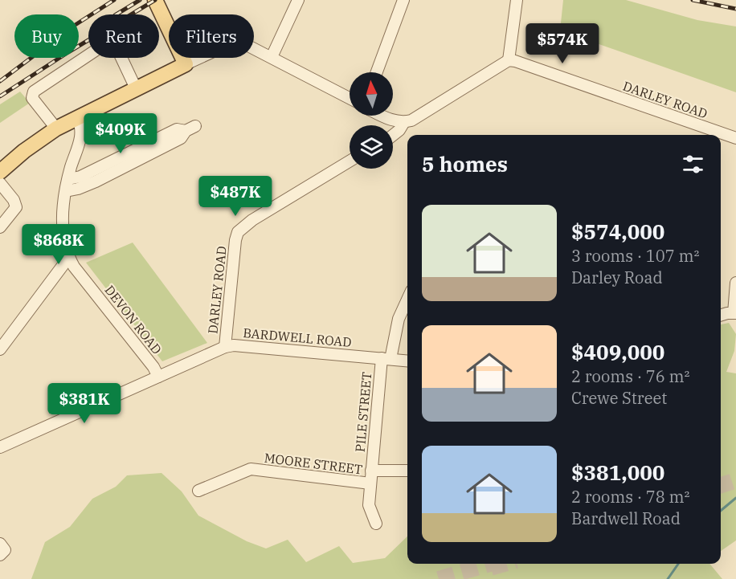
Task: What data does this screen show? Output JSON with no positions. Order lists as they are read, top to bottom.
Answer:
{
  "streets": {
    "street": [
      "DARLEY ROAD",
      "DEVON ROAD",
      "BARDWELL ROAD",
      "PILE STREET",
      "MOORE STREET"
    ]
  },
  "crossings": [
    ["DARLEY ROAD", "BARDWELL ROAD"],
    ["DEVON ROAD", "BARDWELL ROAD"],
    ["BARDWELL ROAD", "PILE STREET"],
    ["PILE STREET", "MOORE STREET"]
  ],
  "north": "top",
  "page": {
    "chip": ["Buy", "Rent", "Filters"],
    "price": [
      "$574K",
      "$409K",
      "$487K",
      "$868K",
      "$381K"
    ],
    "heading": "5 homes",
    "list": [
      {
        "name": "$574,000",
        "note": "3 rooms · 107 m² · Darley Road"
      },
      {
        "name": "$409,000",
        "note": "2 rooms · 76 m² · Crewe Street"
      },
      {
        "name": "$381,000",
        "note": "2 rooms · 78 m² · Bardwell Road"
      }
    ]
  }
}
